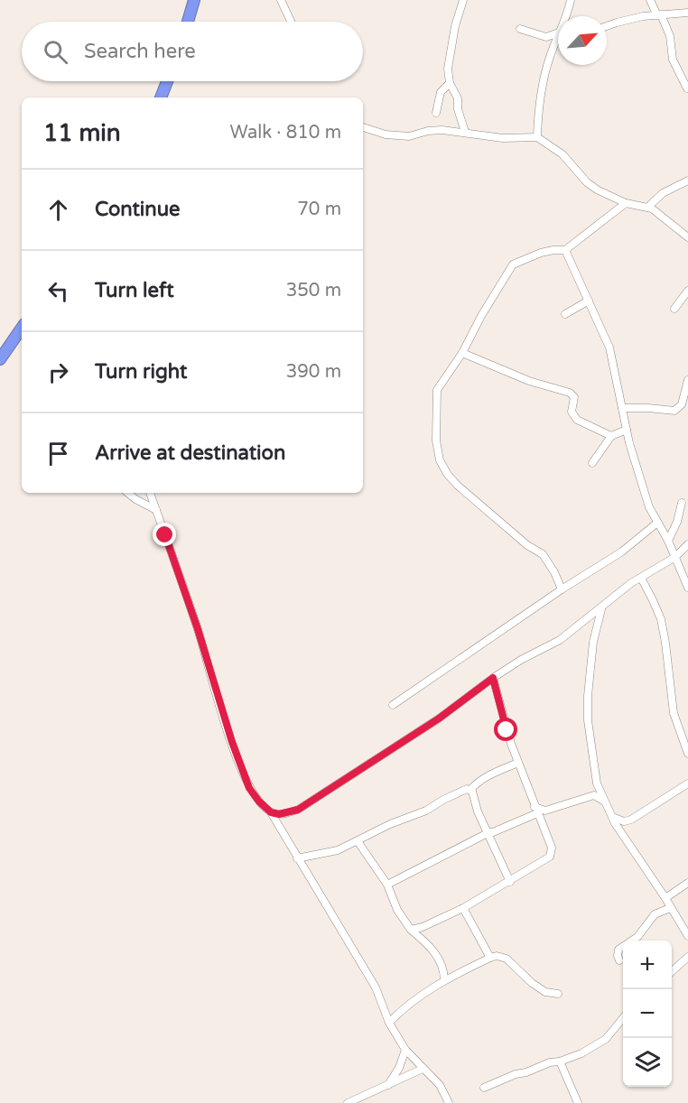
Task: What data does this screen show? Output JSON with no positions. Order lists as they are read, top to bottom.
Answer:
{
  "north": "top right",
  "page": {
    "search": "Search here",
    "heading": ["11 min", "Walk · 810 m"],
    "list": [
      ["Continue", "70 m"],
      ["Turn left", "350 m"],
      ["Turn right", "390 m"],
      "Arrive at destination"
    ],
    "map_buttons": ["+", "−"]
  }
}
